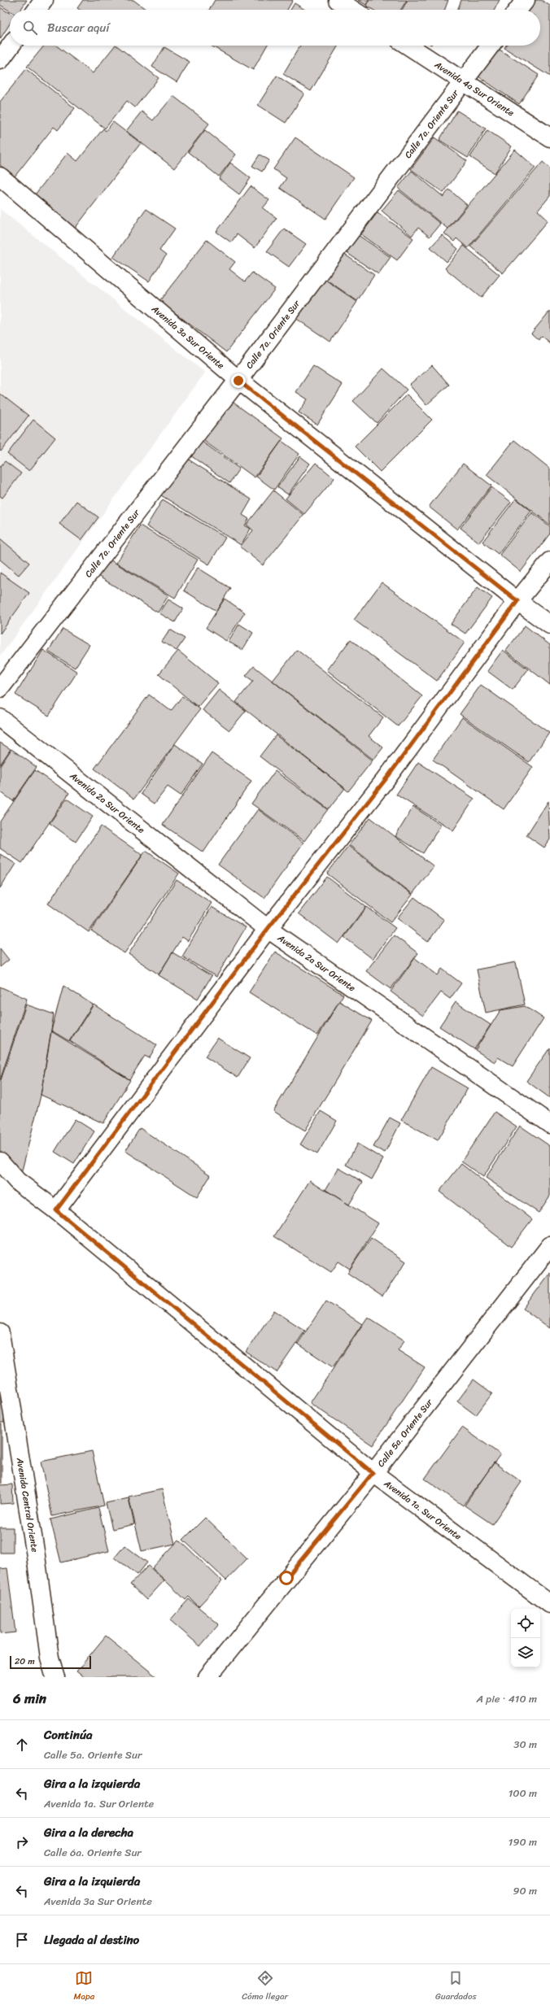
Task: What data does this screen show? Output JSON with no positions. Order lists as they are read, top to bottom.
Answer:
{
  "streets": {
    "street": [
      "Avenida 4a Sur Oriente",
      "Calle 7a. Oriente Sur",
      "Avenida 3a Sur Oriente",
      "Avenida 2a Sur Oriente",
      "Calle 5a. Oriente Sur",
      "Avenida Central Oriente",
      "Avenida 1a. Sur Oriente"
    ]
  },
  "crossings": [
    ["Avenida 4a Sur Oriente", "Calle 7a. Oriente Sur"],
    ["Calle 7a. Oriente Sur", "Avenida 3a Sur Oriente"],
    ["Calle 5a. Oriente Sur", "Avenida 1a. Sur Oriente"]
  ],
  "scale_bar": "20 m",
  "page": {
    "search": "Buscar aquí",
    "scale": "20 m",
    "heading": ["6 min", "A pie · 410 m"],
    "list": [
      ["Continúa", "Calle 5a. Oriente Sur", "30 m"],
      ["Gira a la izquierda", "Avenida 1a. Sur Oriente", "100 m"],
      ["Gira a la derecha", "Calle 6a. Oriente Sur", "190 m"],
      ["Gira a la izquierda", "Avenida 3a Sur Oriente", "90 m"],
      "Llegada al destino"
    ],
    "nav": ["Mapa", "Cómo llegar", "Guardados"]
  }
}
